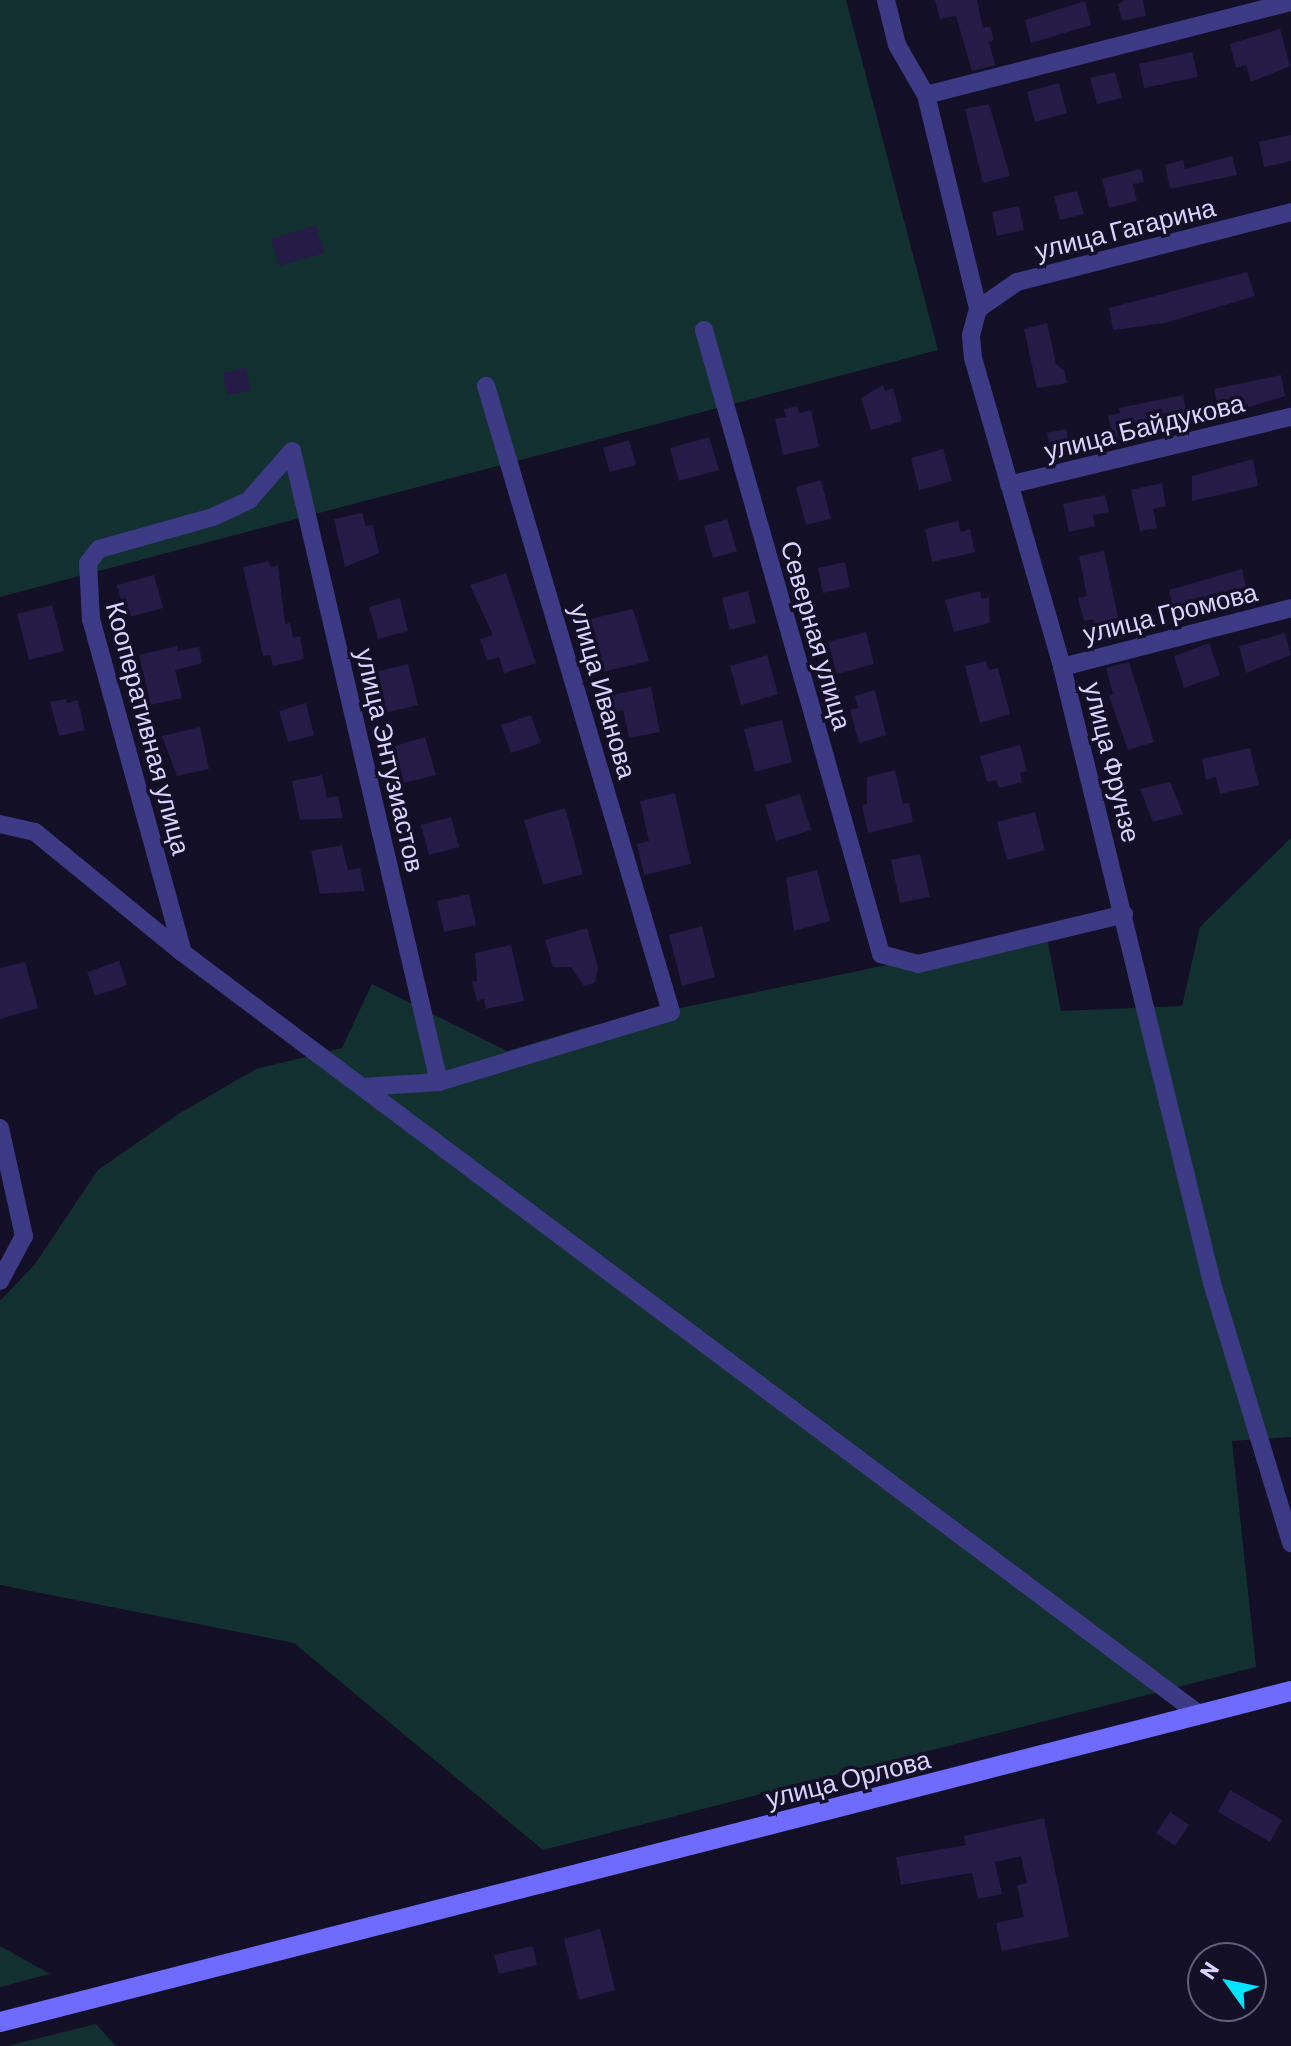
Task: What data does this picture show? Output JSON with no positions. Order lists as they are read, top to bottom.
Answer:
{
  "streets": {
    "street": [
      "улица Гагарина",
      "улица Байдукова",
      "улица Громова",
      "Северная улица",
      "улица Иванова",
      "Кооперативная улица",
      "улица Энтузиастов",
      "улица Фрунзе",
      "улица Орлова"
    ]
  },
  "crossings": [
    ["улица Гагарина", "улица Фрунзе"],
    ["улица Байдукова", "улица Фрунзе"],
    ["улица Громова", "улица Фрунзе"],
    ["Северная улица", "улица Фрунзе"],
    ["улица Иванова", "улица Энтузиастов"],
    ["Кооперативная улица", "улица Энтузиастов"]
  ],
  "north": "top left"
}
